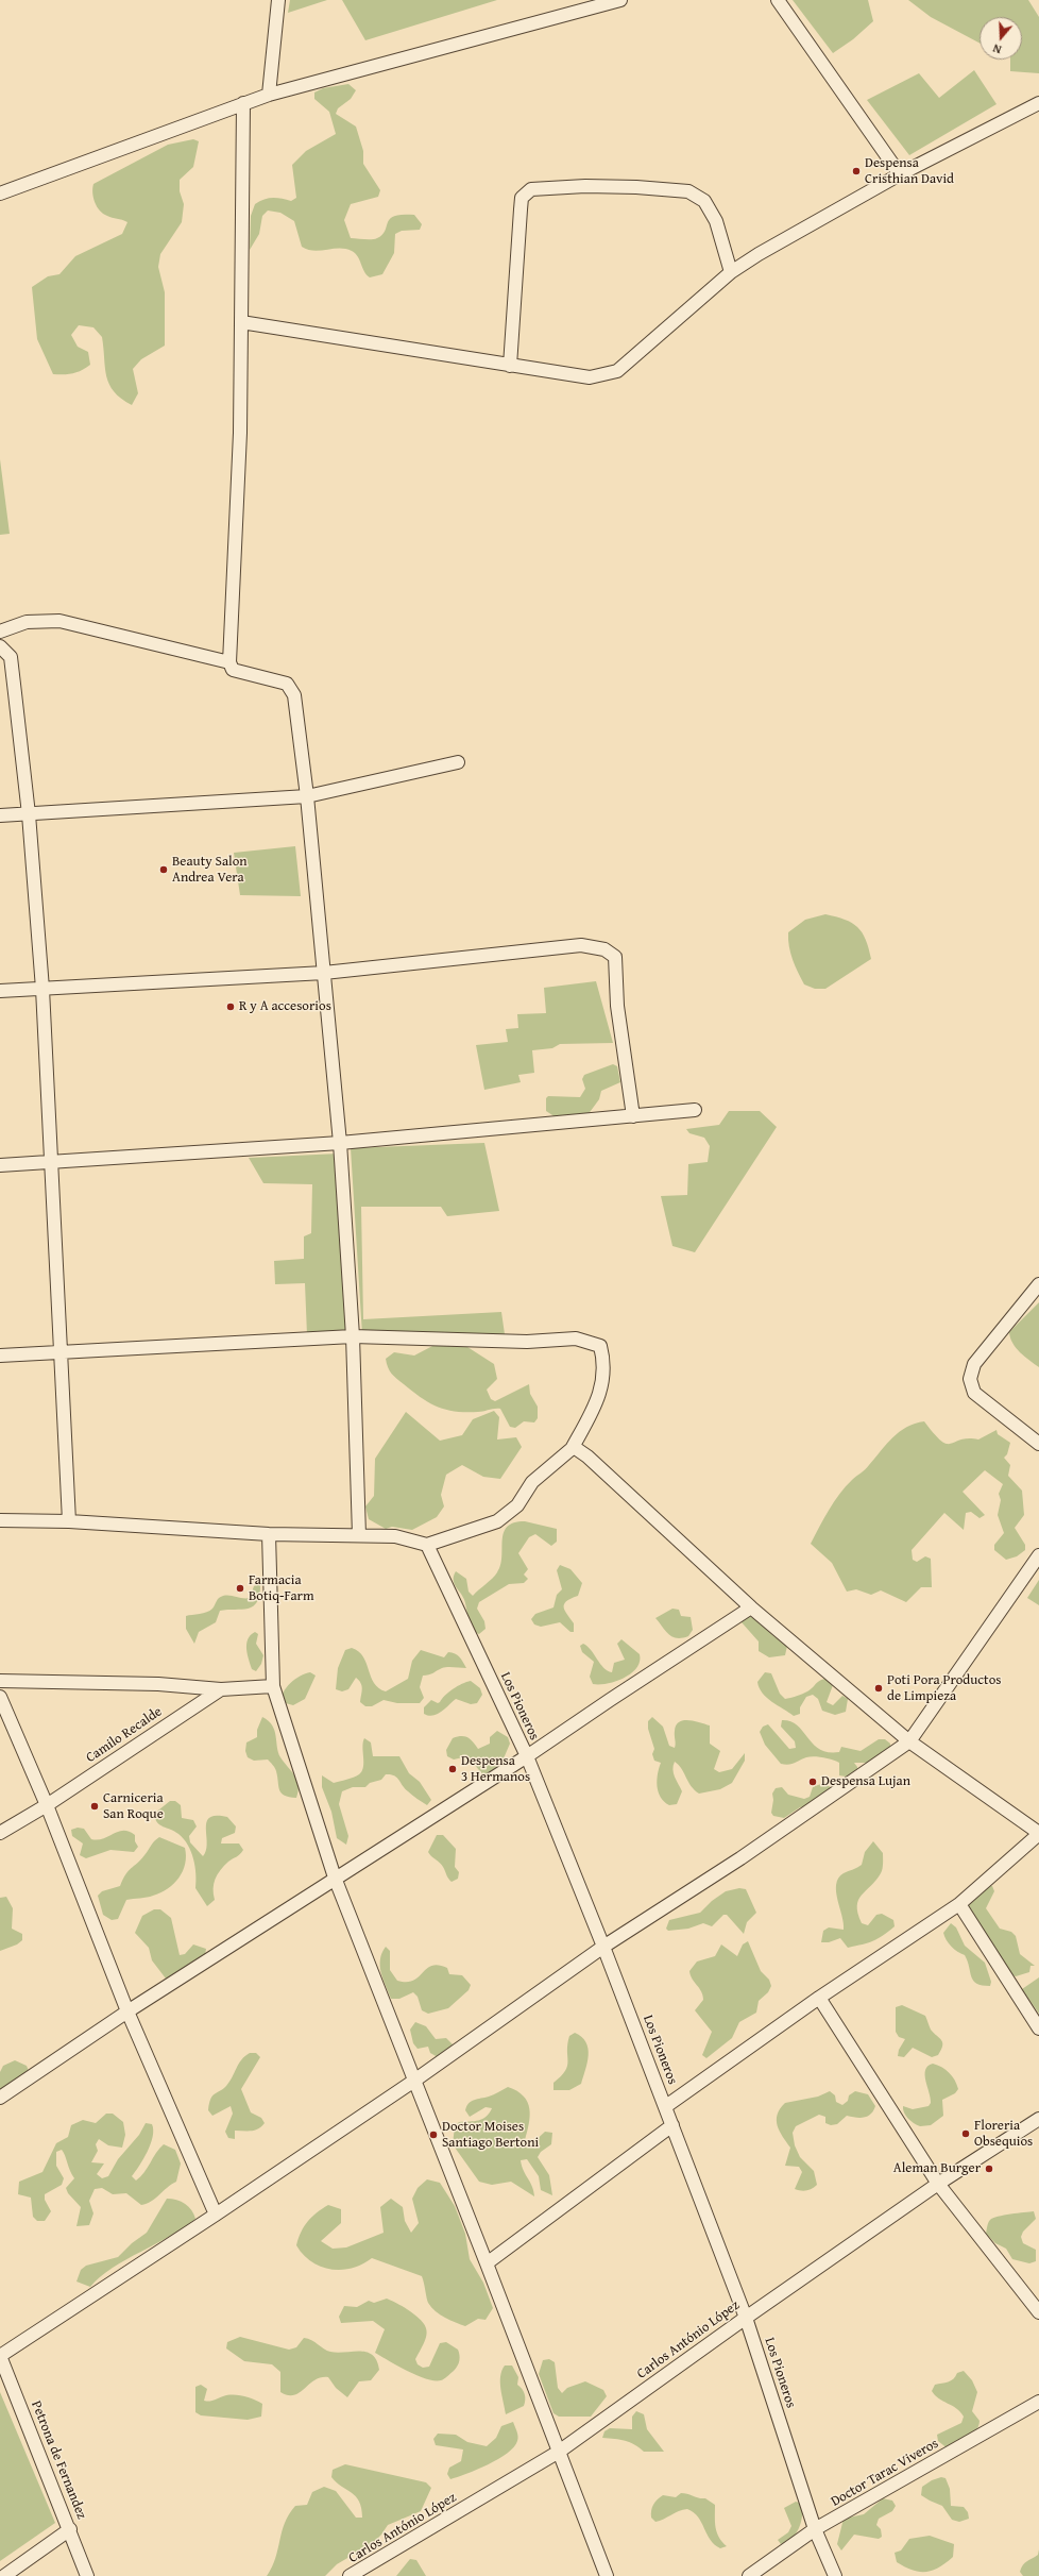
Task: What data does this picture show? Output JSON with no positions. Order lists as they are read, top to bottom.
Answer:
{
  "streets": {
    "street": [
      "Los Pioneros",
      "Camilo Recalde",
      "Carlos António López",
      "Petrona de Fernandez",
      "Doctor Tarac Viveros"
    ]
  },
  "crossings": [
    ["Los Pioneros", "Carlos António López"],
    ["Los Pioneros", "Doctor Tarac Viveros"]
  ],
  "places": [
    "Despensa Cristhian David",
    "Beauty Salon Andrea Vera",
    "R y A accesorios",
    "Farmacia Botiq-Farm",
    "Poti Pora Productos de Limpieza",
    "Despensa 3 Hermanos",
    "Despensa Lujan",
    "Carniceria San Roque",
    "Floreria Obsequios",
    "Doctor Moises Santiago Bertoni",
    "Aleman Burger"
  ],
  "north": "bottom"
}
